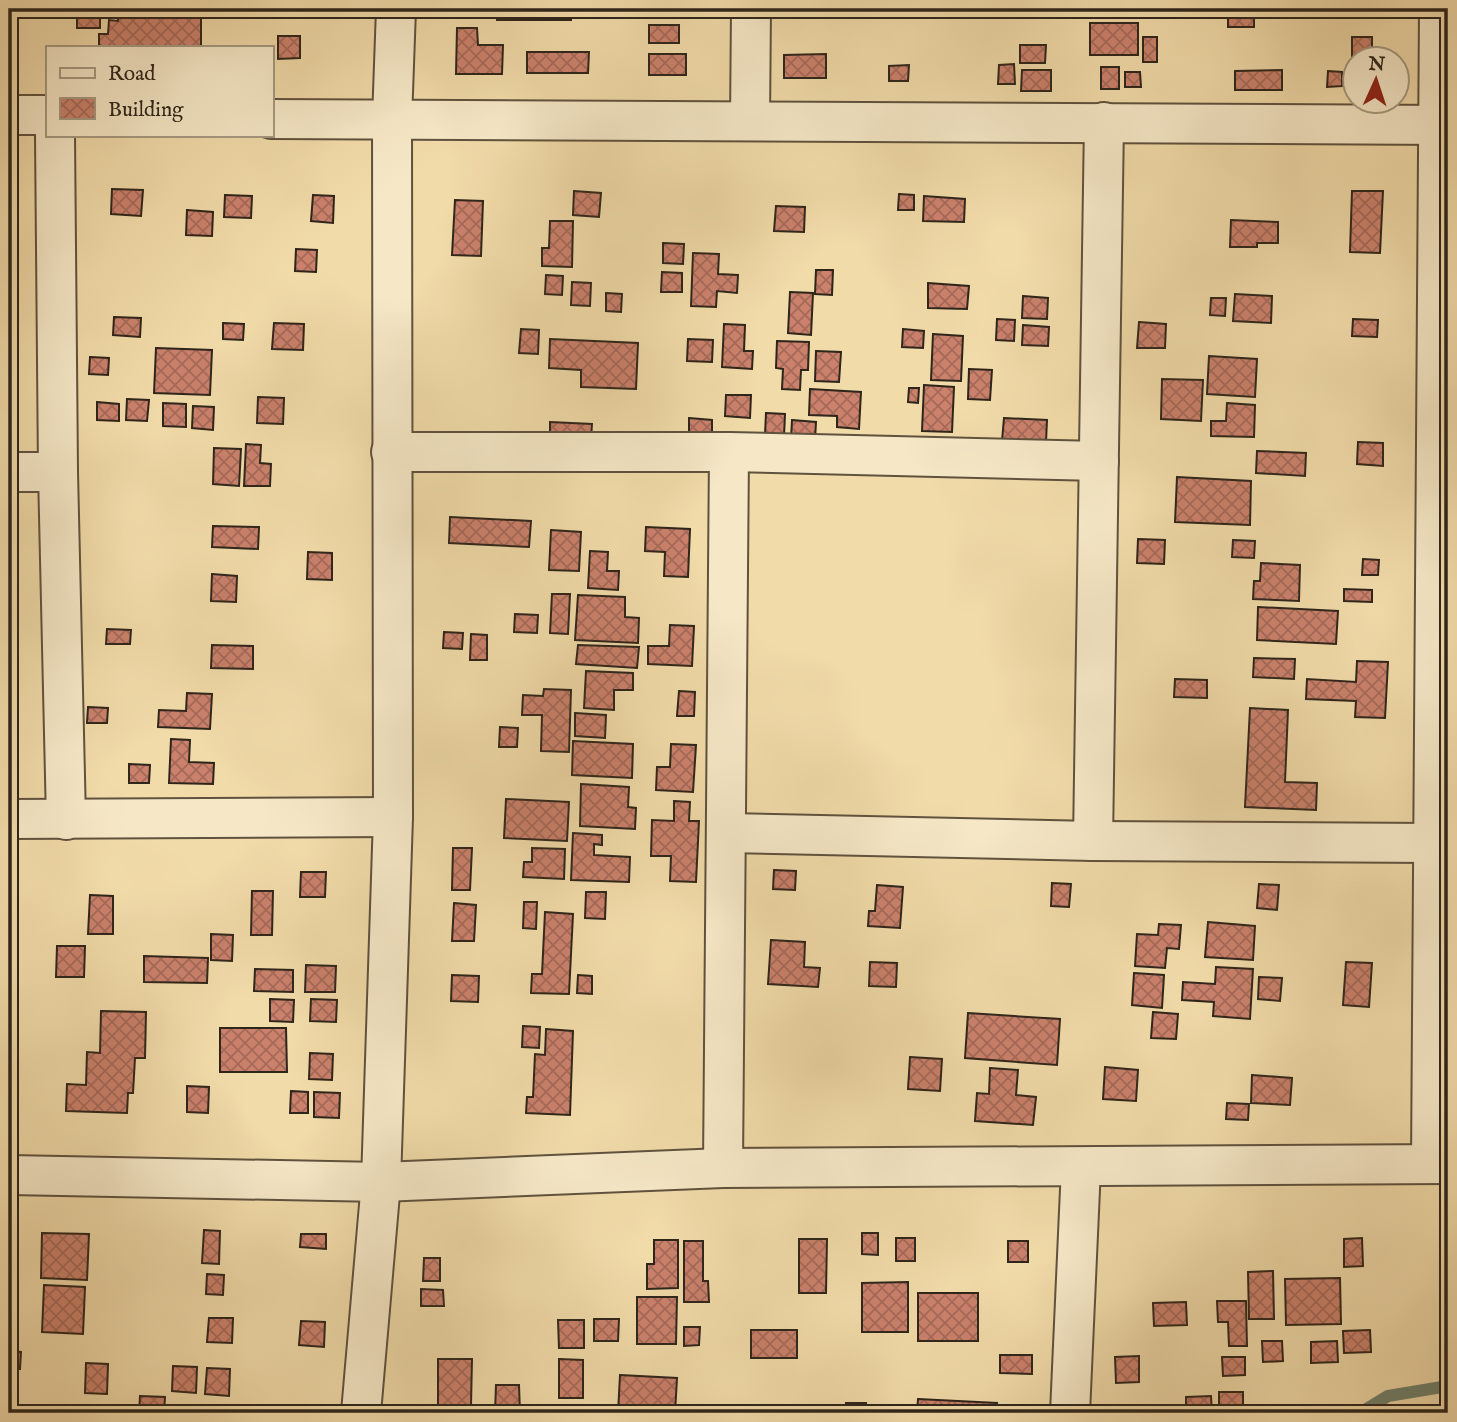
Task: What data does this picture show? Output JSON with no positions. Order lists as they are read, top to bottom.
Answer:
{
  "legend": ["Road", "Building"],
  "north": "top"
}
